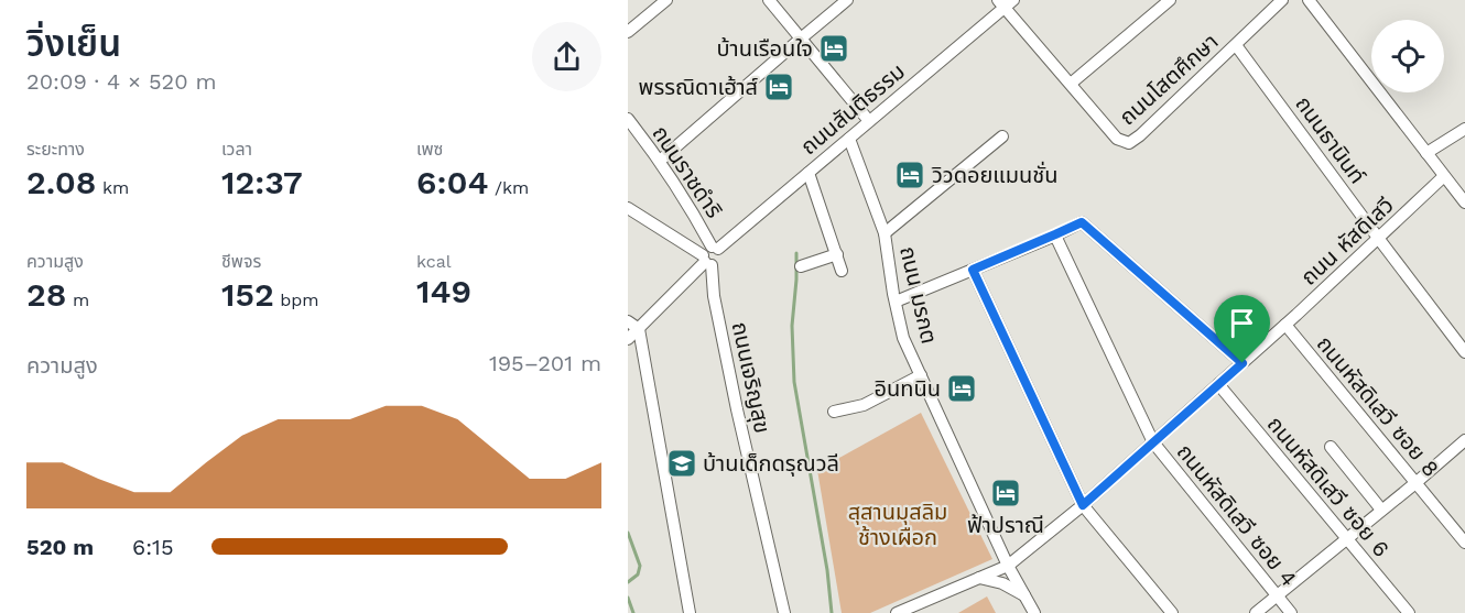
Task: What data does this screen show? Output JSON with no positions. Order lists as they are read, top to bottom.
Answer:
{
  "streets": {
    "street": [
      "ถนนโสตศึกษา",
      "ถนนสันติธรรม",
      "ถนนธานินท์",
      "ถนนราชดำริ",
      "ถนน หัสดิเสวี",
      "ถนน มรกต",
      "ถนนเจริญสุข",
      "ถนนหัสดิเสวี ซอย 8",
      "ถนนหัสดิเสวี ซอย 6",
      "ถนนหัสดิเสวี ซอย 4"
    ]
  },
  "crossings": [
    ["ถนนโสตศึกษา", "ถนนสันติธรรม"],
    ["ถนนโสตศึกษา", "ถนนธานินท์"],
    ["ถนนสันติธรรม", "ถนนราชดำริ"],
    ["ถนนสันติธรรม", "ถนน มรกต"],
    ["ถนนสันติธรรม", "ถนนเจริญสุข"],
    ["ถนนธานินท์", "ถนน หัสดิเสวี"],
    ["ถนน หัสดิเสวี", "ถนน มรกต"],
    ["ถนน หัสดิเสวี", "ถนนหัสดิเสวี ซอย 8"],
    ["ถนน หัสดิเสวี", "ถนนหัสดิเสวี ซอย 6"],
    ["ถนน หัสดิเสวี", "ถนนหัสดิเสวี ซอย 4"]
  ],
  "parks": ["สุสานมุสลิม ช้างเผือก"],
  "places": {
    "hotel": [
      "บ้านเรือนใจ",
      "พรรณิดาเฮ้าส์",
      "วิวดอยแมนชั่น",
      "อินทนิน",
      "ฟ้าปราณี"
    ],
    "school or university": ["บ้านเด็กดรุณวลี"]
  },
  "page": {
    "heading": ["วิ่งเย็น", "20:09 · 4 × 520 m"],
    "stats": [
      ["ระยะทาง", "2.08 km"],
      ["เวลา", "12:37"],
      ["เพซ", "6:04 /km"],
      ["ความสูง", "28 m"],
      ["ชีพจร", "152 bpm"],
      ["kcal", "149"]
    ],
    "chart": ["ความสูง", "195–201 m"],
    "list": [
      {
        "name": "520 m",
        "note": "6:15"
      }
    ]
  }
}
